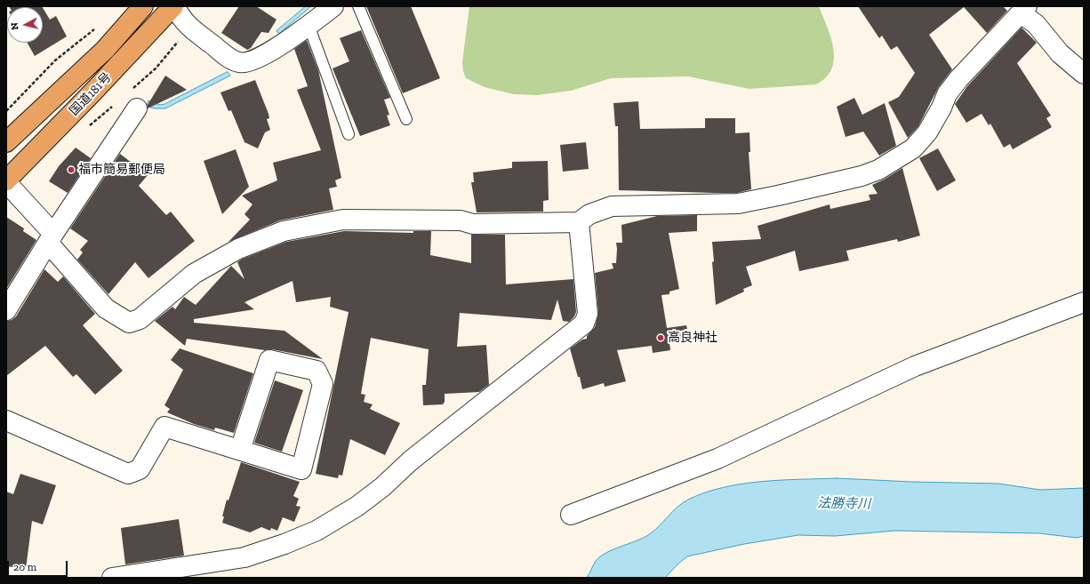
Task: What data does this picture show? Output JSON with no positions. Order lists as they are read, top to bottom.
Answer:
{
  "streets": {
    "highway": ["国道181号"]
  },
  "water": ["法勝寺川"],
  "places": ["福市簡易郵便局", "高良神社"],
  "scale_bar": "20 m",
  "north": "left"
}
